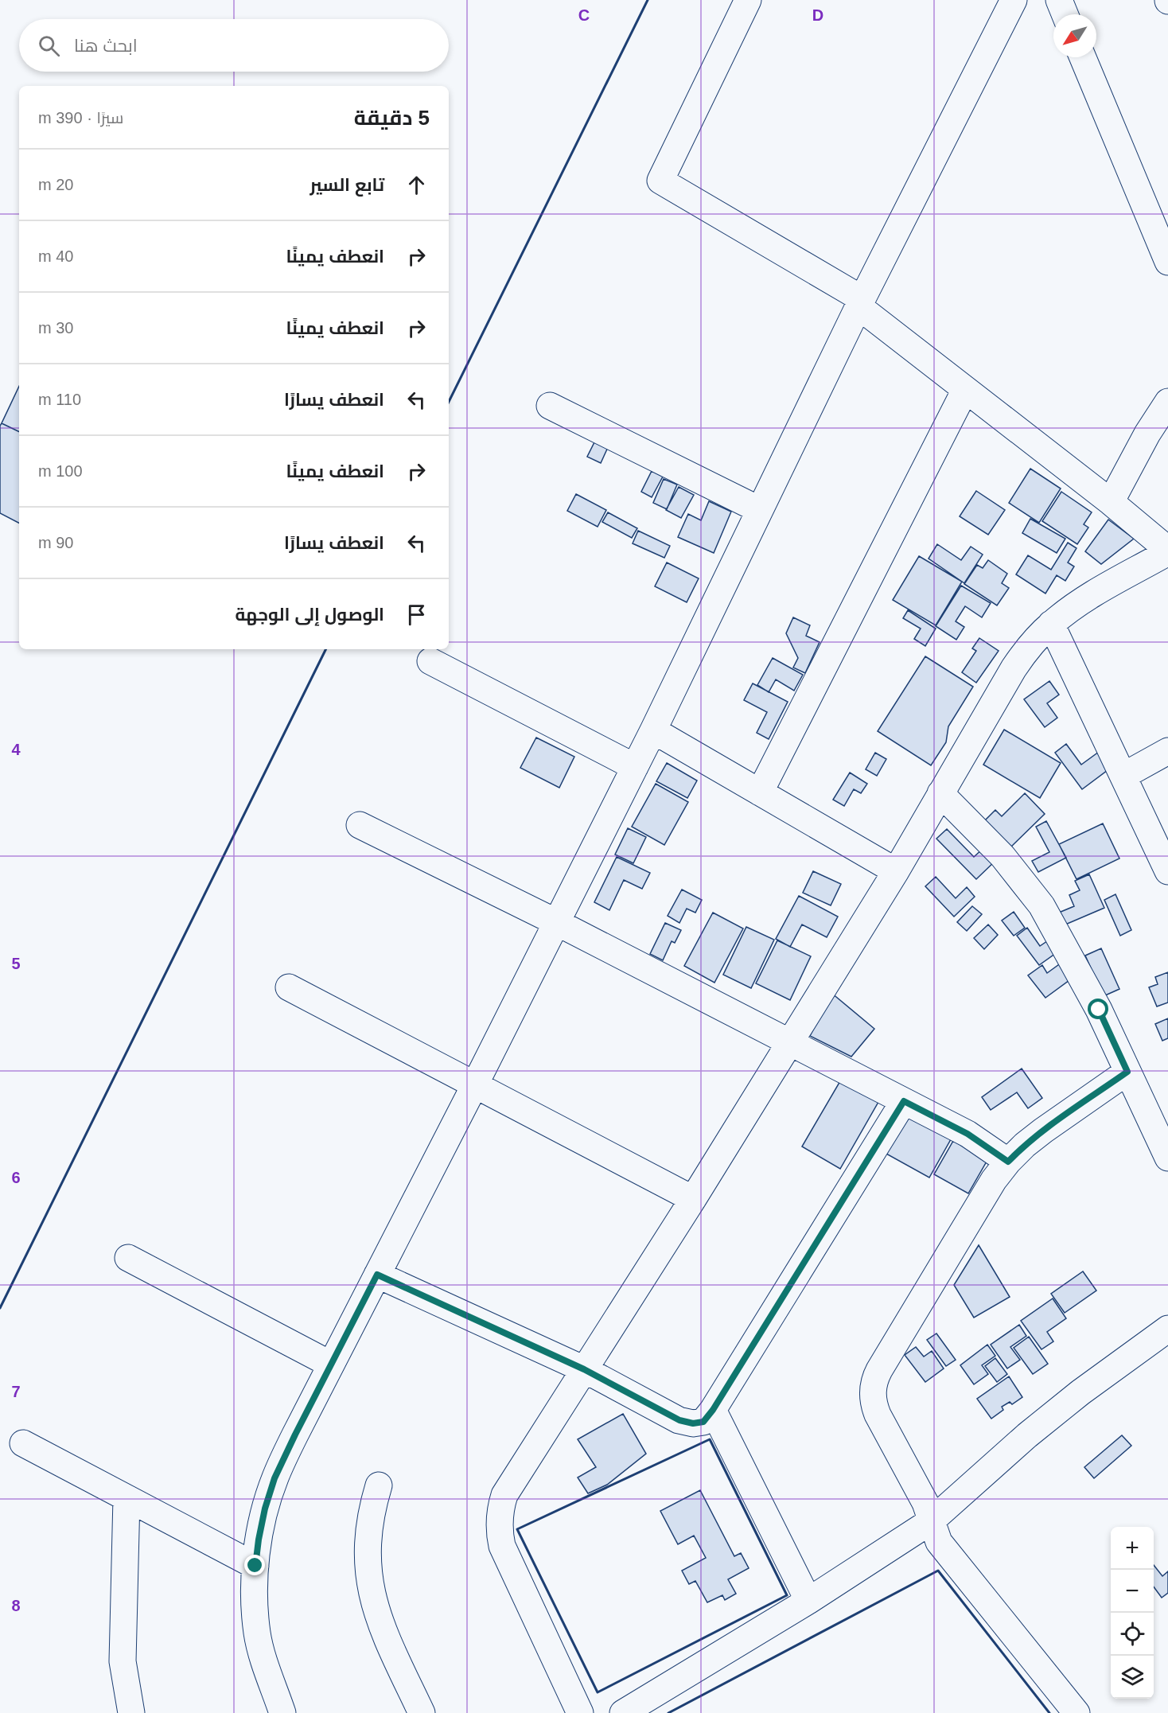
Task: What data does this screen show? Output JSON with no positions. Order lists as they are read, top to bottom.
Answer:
{
  "north": "bottom left",
  "page": {
    "search": "ابحث هنا",
    "heading": ["5 دقيقة", "سيرًا · 390 m"],
    "list": [
      ["تابع السير", "20 m"],
      ["انعطف يمينًا", "40 m"],
      ["انعطف يمينًا", "30 m"],
      ["انعطف يسارًا", "110 m"],
      ["انعطف يمينًا", "100 m"],
      ["انعطف يسارًا", "90 m"],
      "الوصول إلى الوجهة"
    ],
    "map_buttons": ["+", "−"]
  },
  "grid": {
    "columns": ["C", "D"],
    "rows": [
      "4",
      "5",
      "6",
      "7",
      "8"
    ]
  }
}
